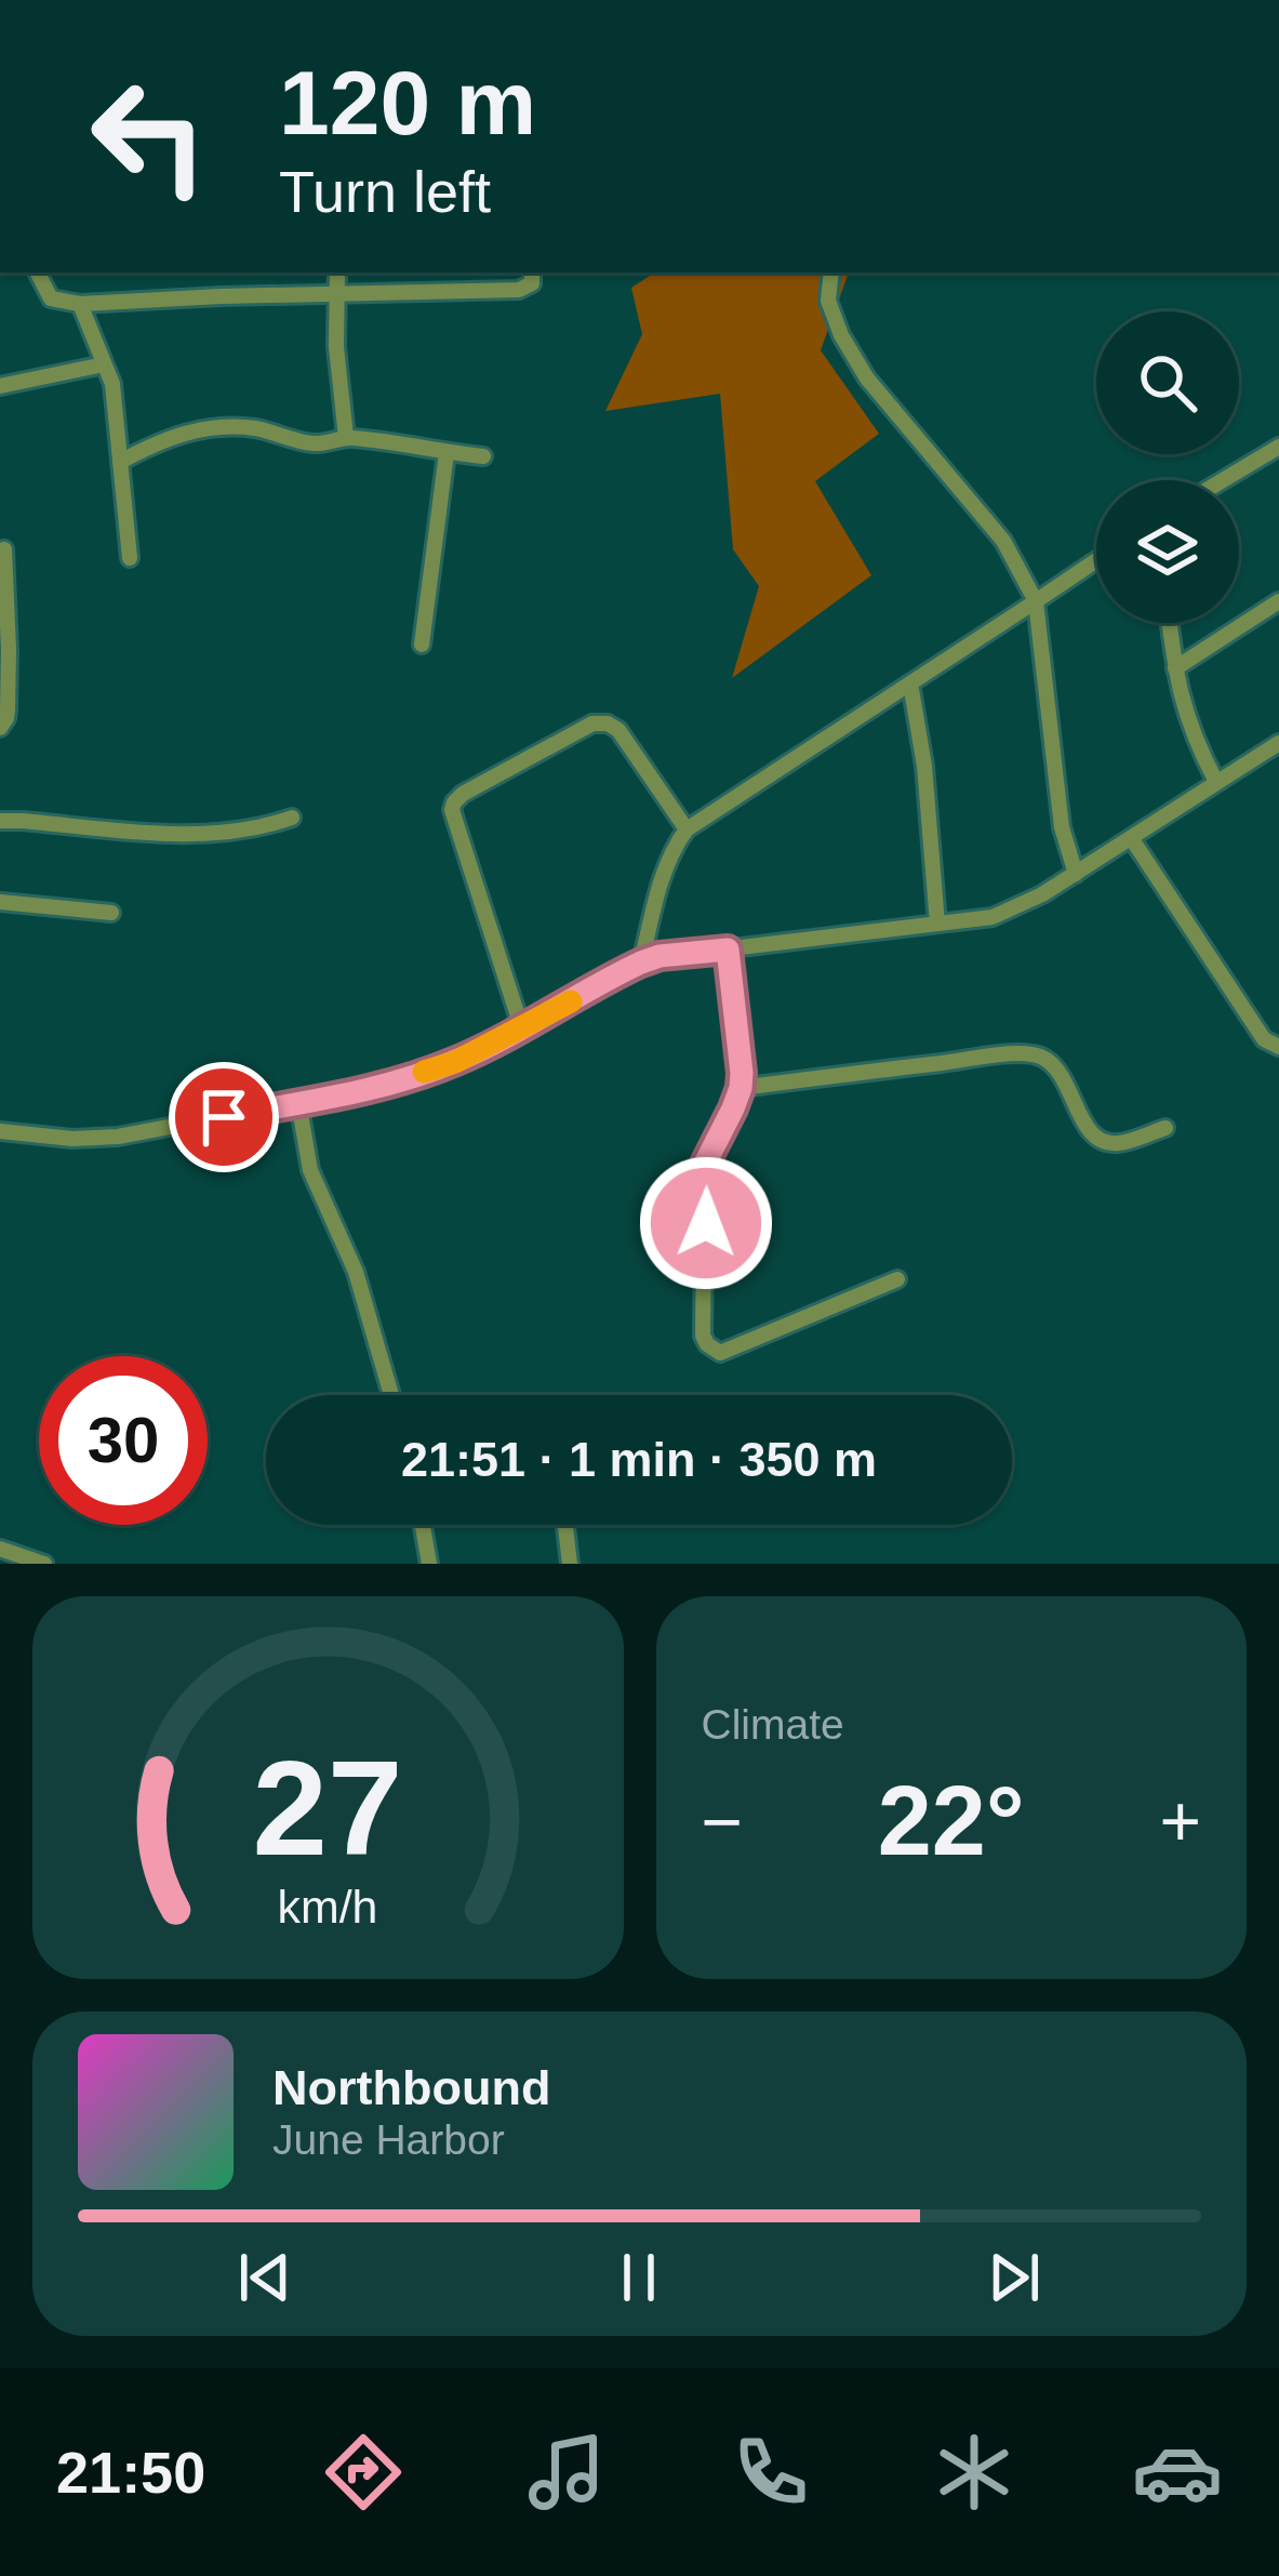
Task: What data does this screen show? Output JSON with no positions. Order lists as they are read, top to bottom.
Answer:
{
  "page": {
    "turn": ["120 m", "Turn left"],
    "limit": "30",
    "trip": "21:51 · 1 min · 350 m",
    "tile": "Climate",
    "heat": ["−", "22°", "+"],
    "song": ["Northbound", "June Harbor"],
    "tabs": "21:50",
    "gauge": ["27", "km/h"]
  }
}
